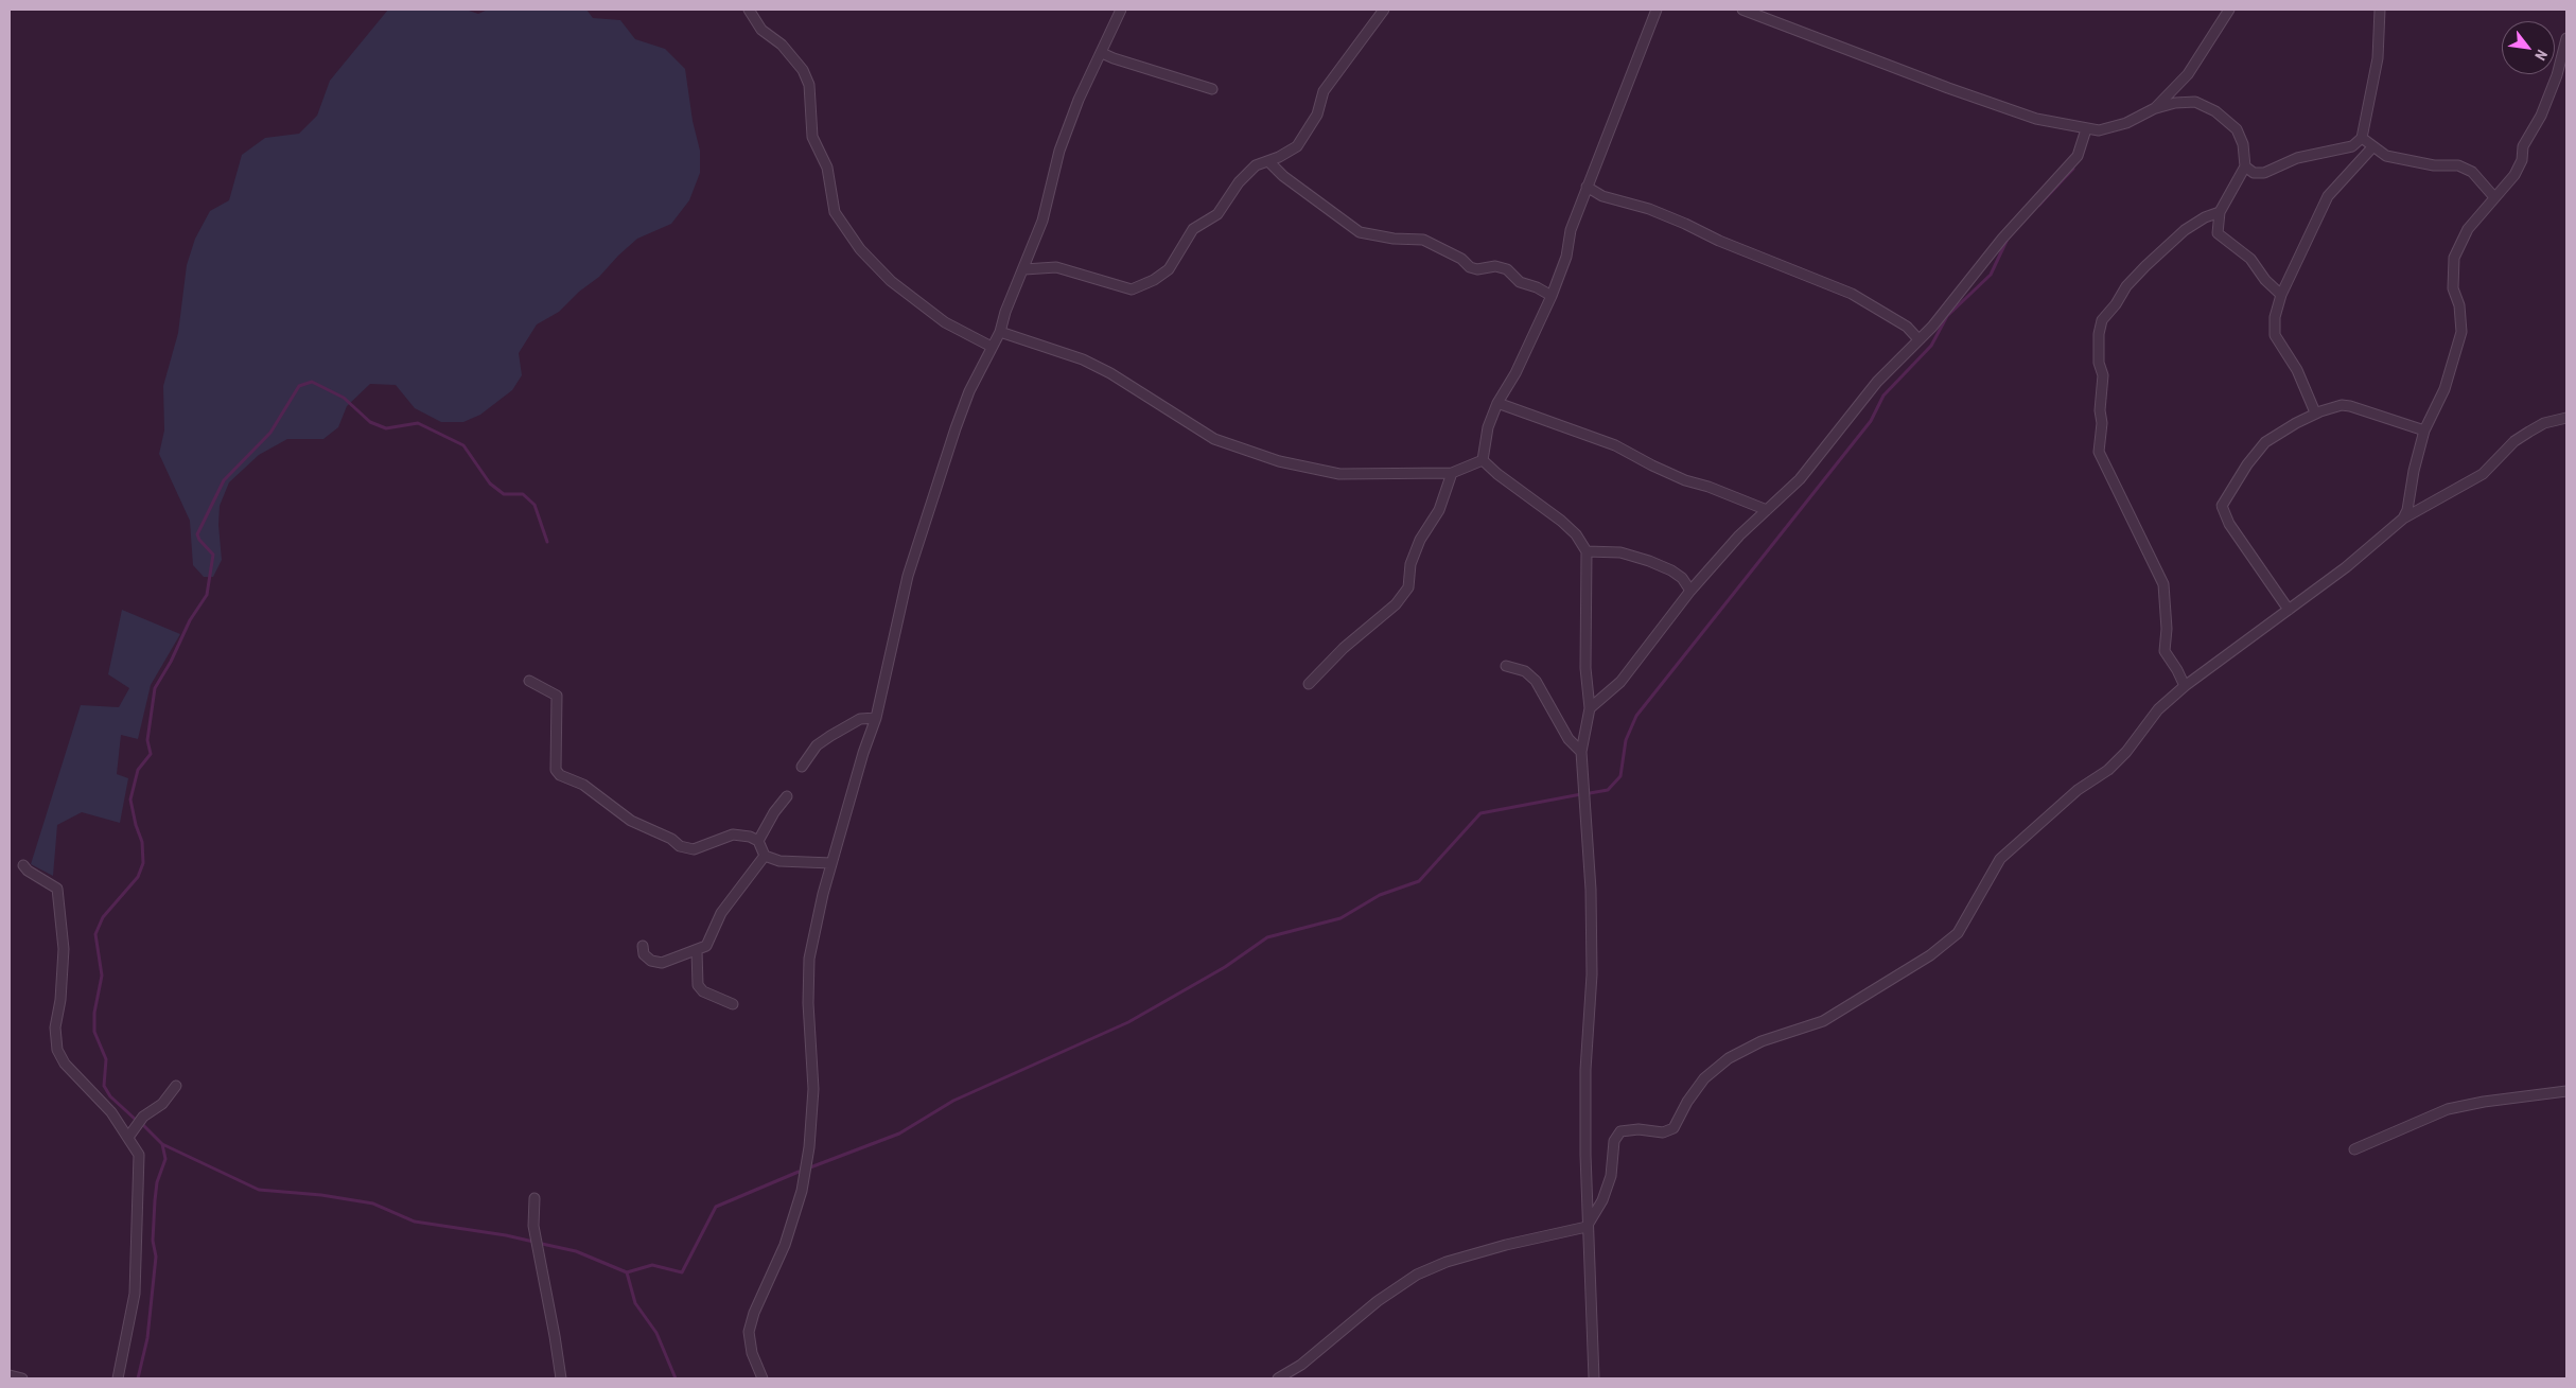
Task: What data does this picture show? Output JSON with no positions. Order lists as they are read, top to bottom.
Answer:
{
  "north": "bottom right"
}
